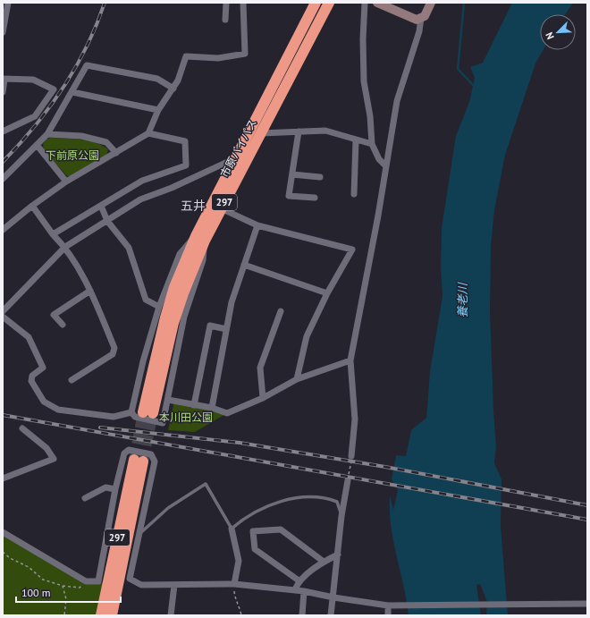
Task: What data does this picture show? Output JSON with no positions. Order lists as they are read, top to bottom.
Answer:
{
  "streets": {
    "highway": ["市原バイパス", "297"]
  },
  "districts": ["五井"],
  "water": ["養老川"],
  "parks": ["下前原公園", "本川田公園"],
  "scale_bar": "100 m",
  "north": "bottom left"
}
